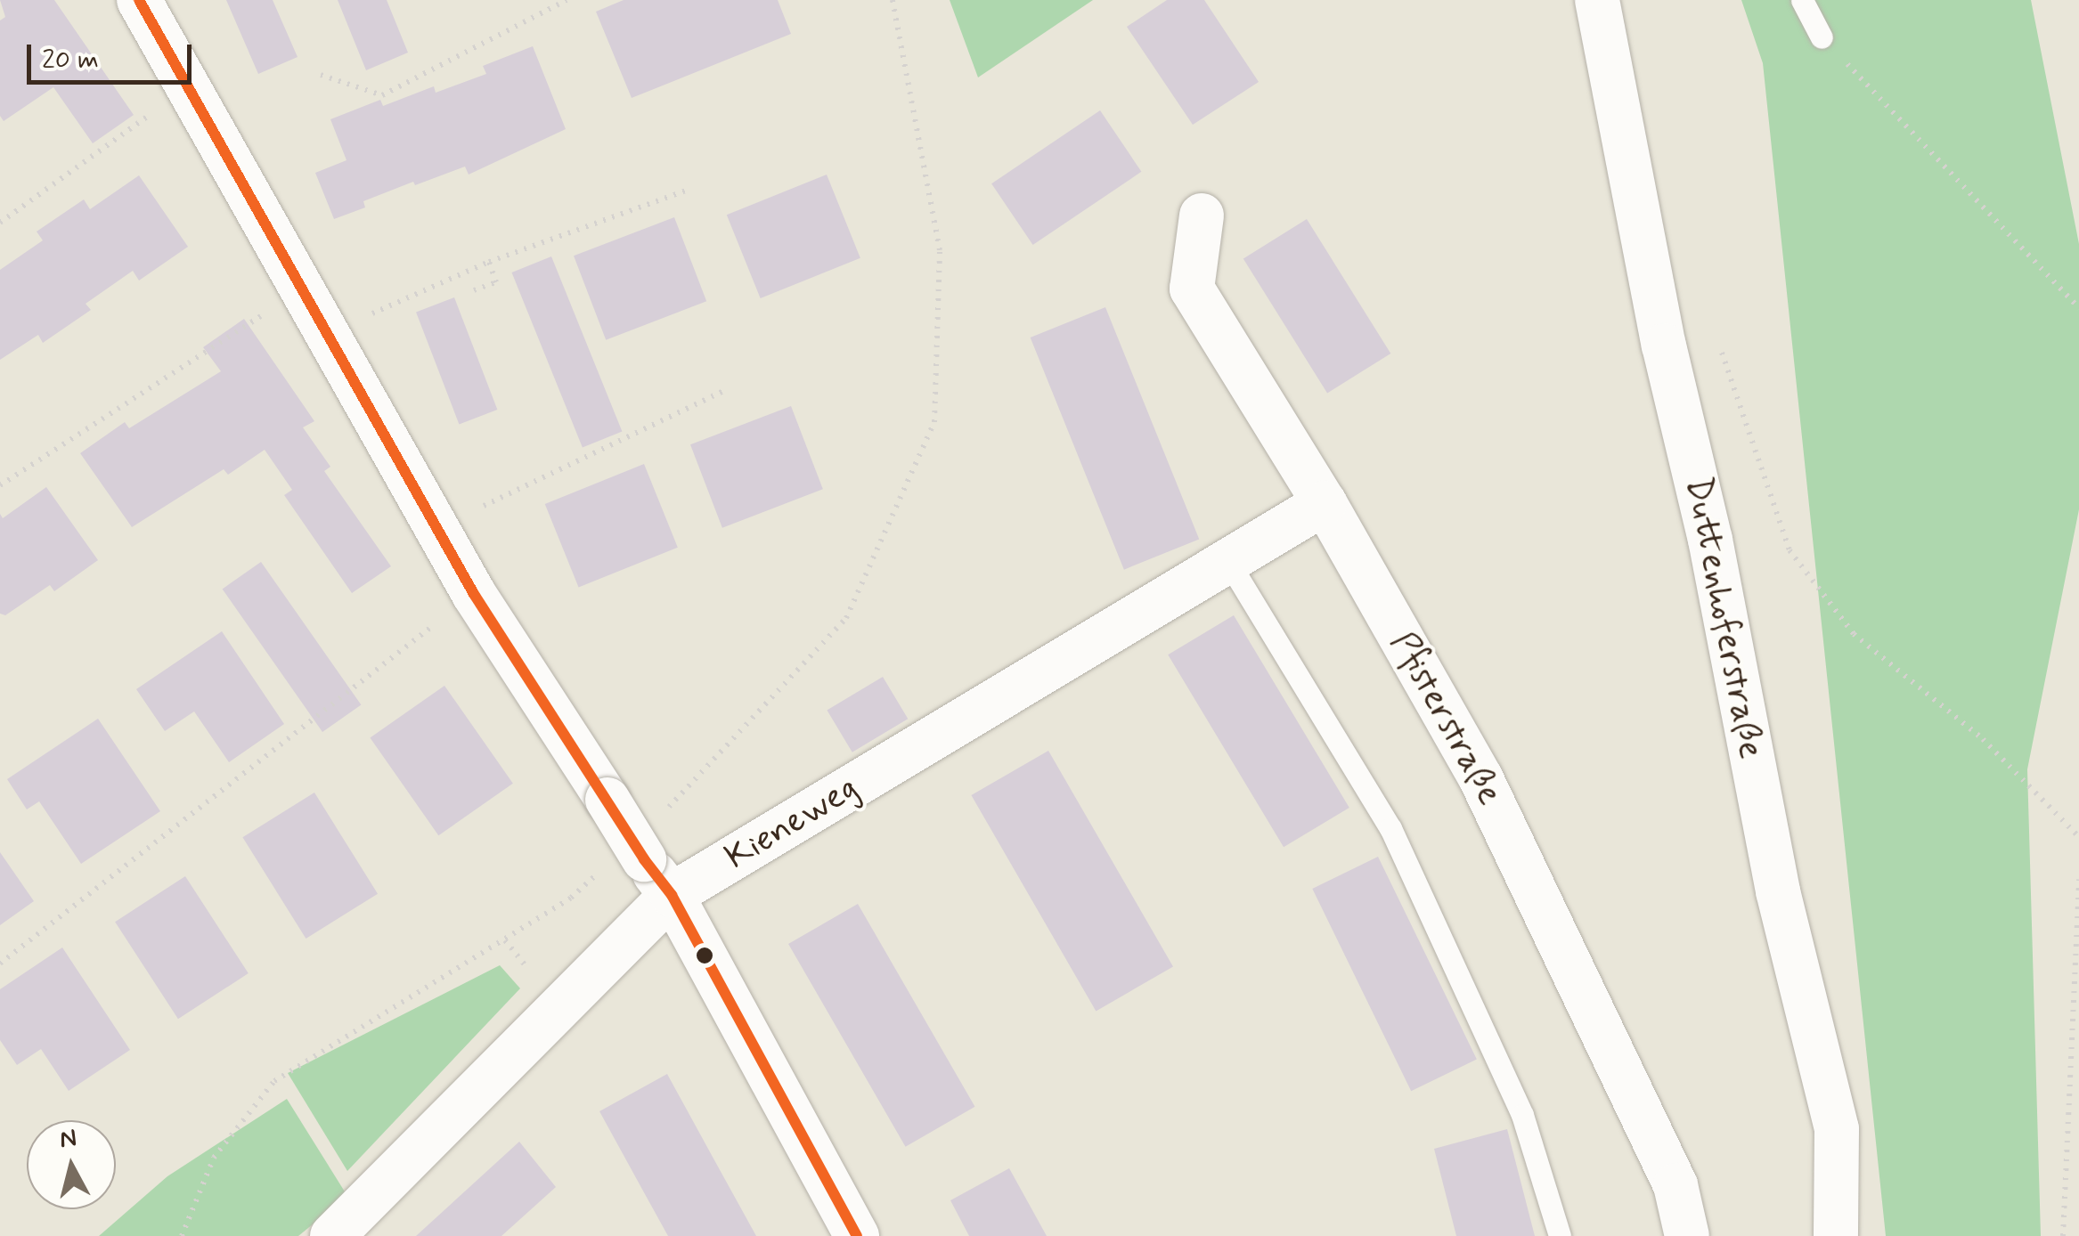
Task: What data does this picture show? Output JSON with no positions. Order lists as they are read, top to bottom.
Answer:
{
  "streets": {
    "street": ["Duttenhoferstraße", "Pfisterstraße", "Kieneweg"]
  },
  "crossings": [
    ["Pfisterstraße", "Kieneweg"]
  ],
  "scale_bar": "20 m",
  "north": "top"
}
